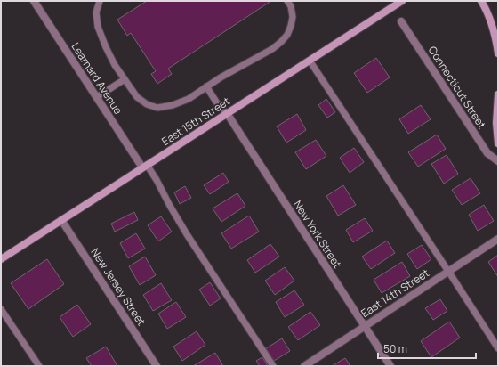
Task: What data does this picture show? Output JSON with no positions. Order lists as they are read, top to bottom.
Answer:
{
  "streets": {
    "main road": ["East 15th Street"],
    "street": [
      "Learnard Avenue",
      "Connecticut Street",
      "New York Street",
      "New Jersey Street",
      "East 14th Street"
    ]
  },
  "crossings": [
    ["Learnard Avenue", "East 15th Street"],
    ["East 15th Street", "New York Street"],
    ["East 15th Street", "New Jersey Street"],
    ["New York Street", "East 14th Street"]
  ],
  "scale_bar": "50 m"
}
